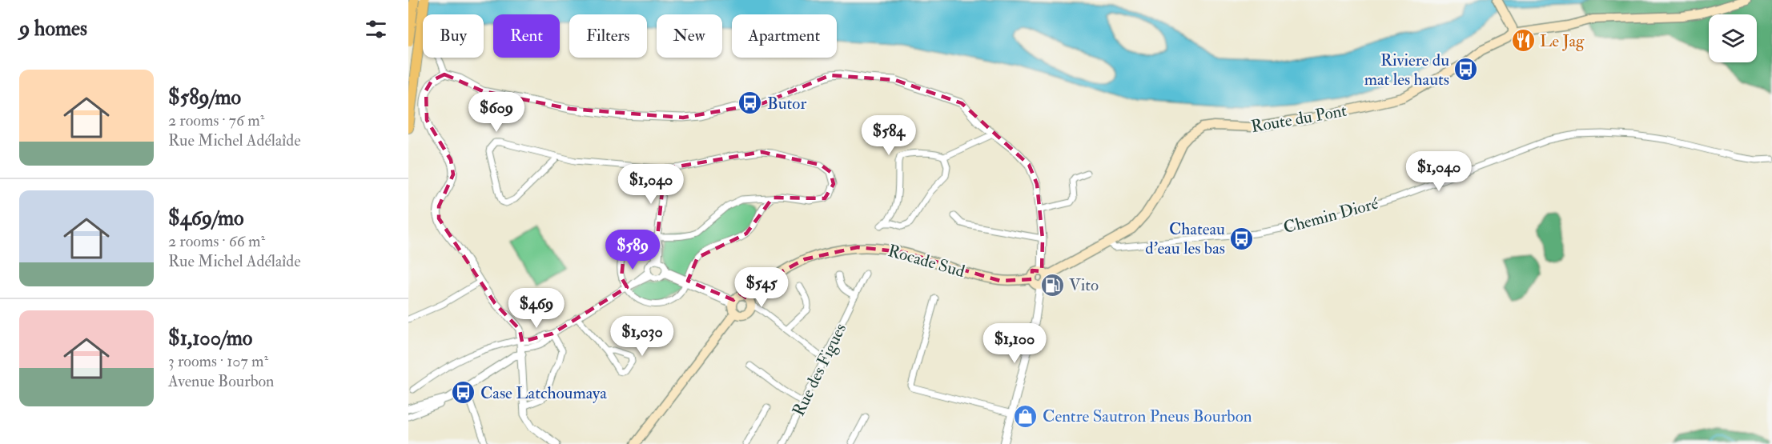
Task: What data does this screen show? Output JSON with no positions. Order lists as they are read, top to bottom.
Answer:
{
  "streets": {
    "main road": ["Route du Pont", "Rocade Sud"],
    "street": ["Chemin Dioré", "Rue des Figues"]
  },
  "crossings": [
    ["Route du Pont", "Chemin Dioré"],
    ["Route du Pont", "Rocade Sud"]
  ],
  "places": {
    "restaurant": ["Le Jag"],
    "bus stop": [
      "Riviere du mat les hauts",
      "Butor",
      "Chateau d'eau les bas",
      "Case Latchoumaya"
    ],
    "fuel station": ["Vito"],
    "shop": ["Centre Sautron Pneus Bourbon"]
  },
  "page": {
    "heading": "9 homes",
    "chip": [
      "Buy",
      "Rent",
      "Filters",
      "New",
      "Apartment"
    ],
    "list": [
      {
        "name": "$589/mo",
        "note": "2 rooms · 76 m² · Rue Michel Adélaîde"
      },
      {
        "name": "$469/mo",
        "note": "2 rooms · 66 m² · Rue Michel Adélaîde"
      },
      {
        "name": "$1,100/mo",
        "note": "3 rooms · 107 m² · Avenue Bourbon"
      }
    ],
    "price": [
      "$609",
      "$584",
      "$1,040",
      "$1,040",
      "$589",
      "$545",
      "$469",
      "$1,030",
      "$1,100"
    ]
  }
}
